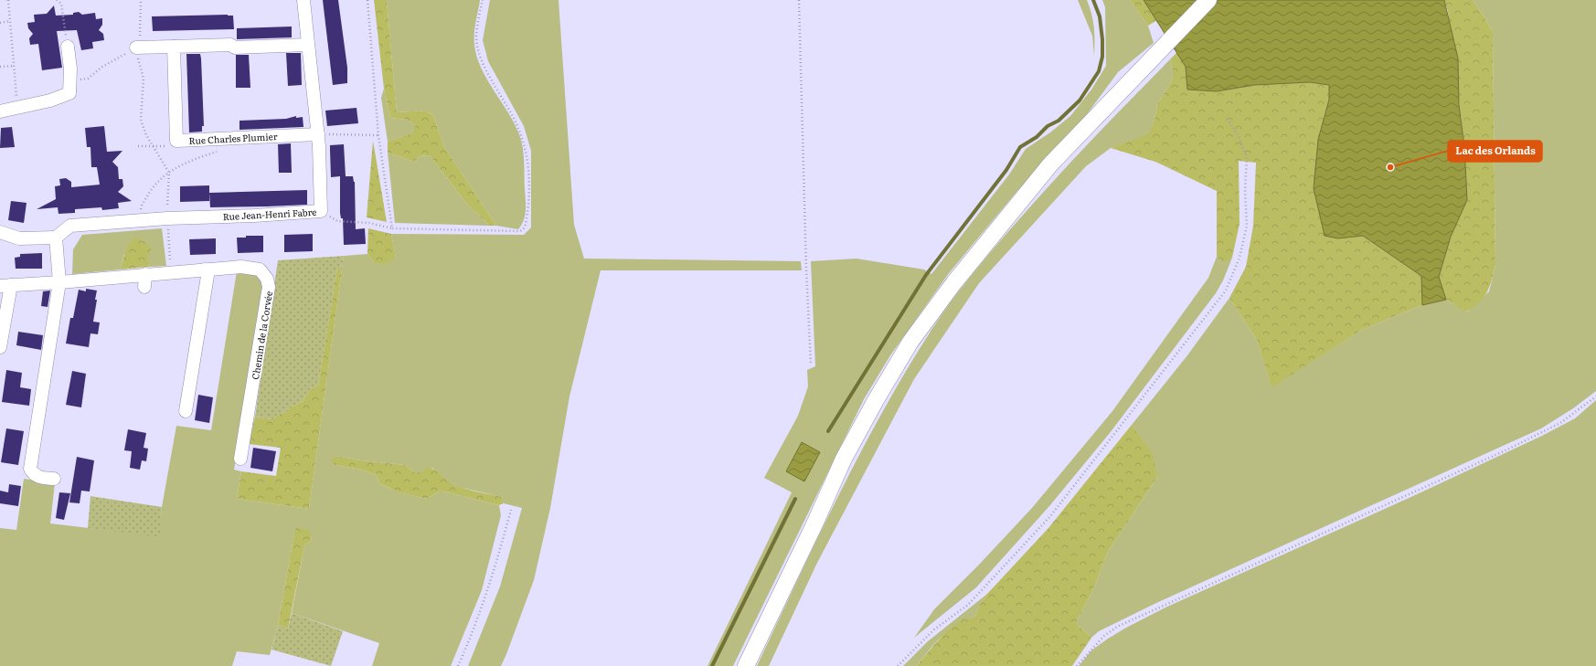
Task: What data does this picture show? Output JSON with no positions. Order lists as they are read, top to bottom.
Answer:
{
  "streets": {
    "street": ["Rue Charles Plumier", "Rue Jean-Henri Fabre", "Chemin de la Corvée"]
  },
  "crossings": [
    ["Rue Charles Plumier", "Rue Jean-Henri Fabre"]
  ],
  "places": ["Lac des Orlands"]
}
